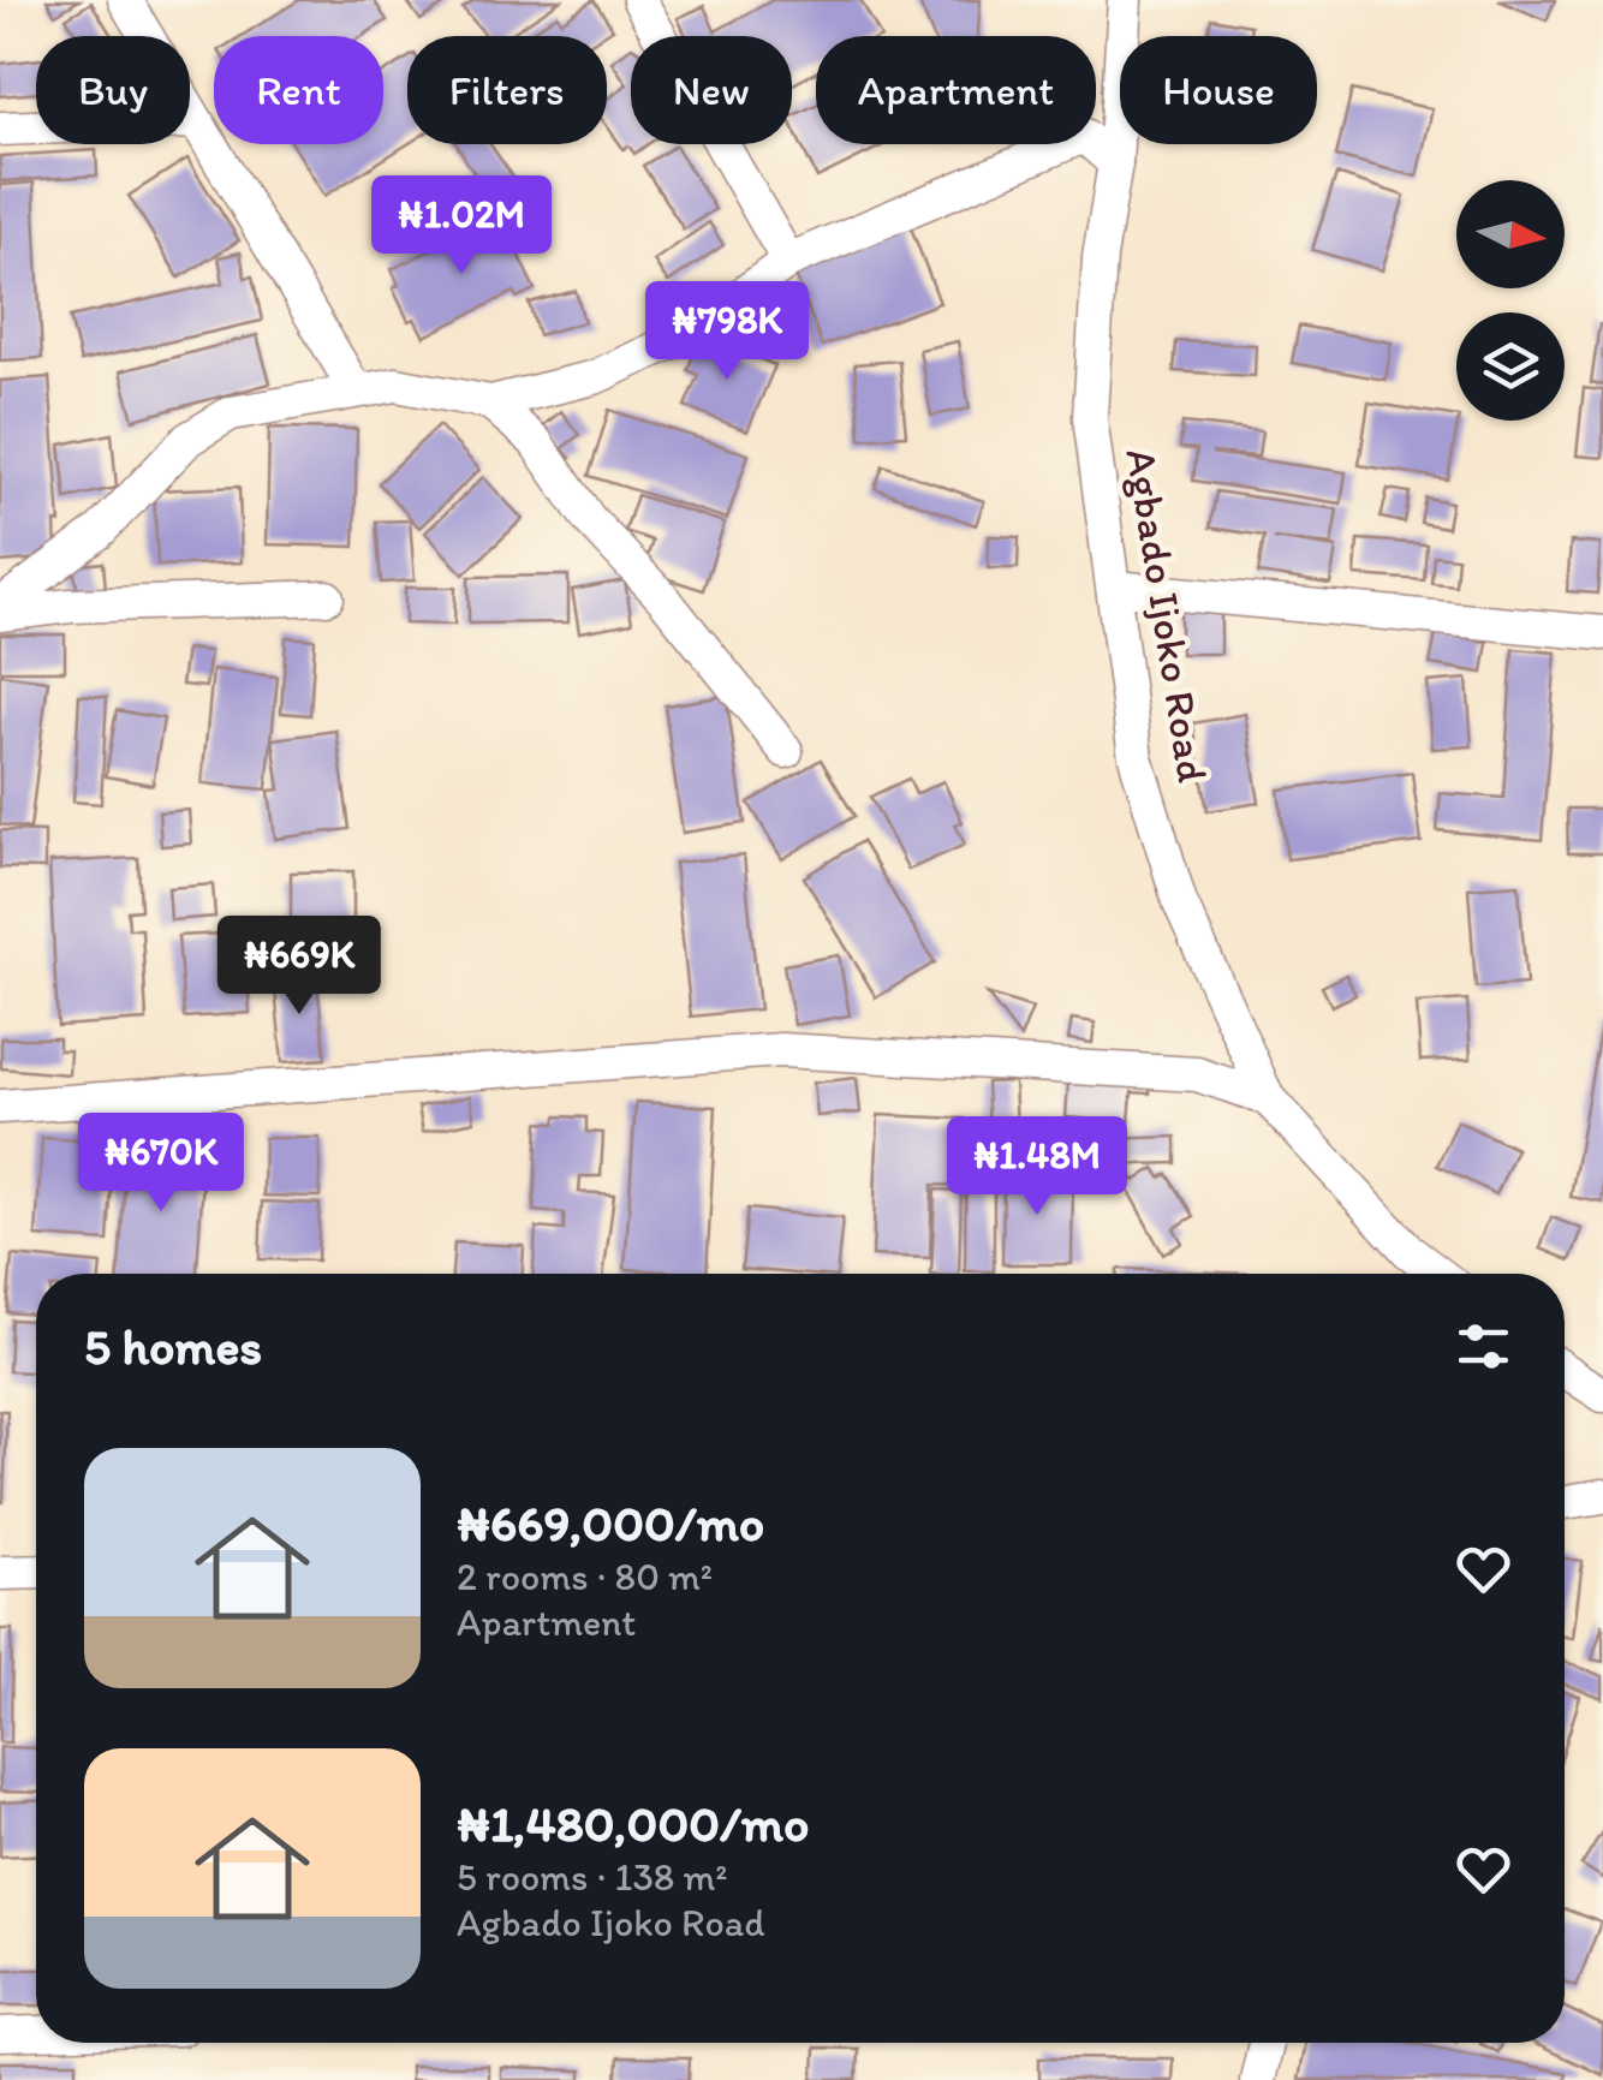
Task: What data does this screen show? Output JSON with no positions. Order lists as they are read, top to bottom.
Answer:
{
  "streets": {
    "street": ["Agbado Ijoko Road"]
  },
  "north": "right",
  "page": {
    "chip": [
      "Buy",
      "Rent",
      "Filters",
      "New",
      "Apartment",
      "House"
    ],
    "price": [
      "₦1.02M",
      "₦798K",
      "₦669K",
      "₦670K",
      "₦1.48M"
    ],
    "heading": "5 homes",
    "list": [
      {
        "name": "₦669,000/mo",
        "note": "2 rooms · 80 m² · Apartment"
      },
      {
        "name": "₦1,480,000/mo",
        "note": "5 rooms · 138 m² · Agbado Ijoko Road"
      }
    ]
  }
}
